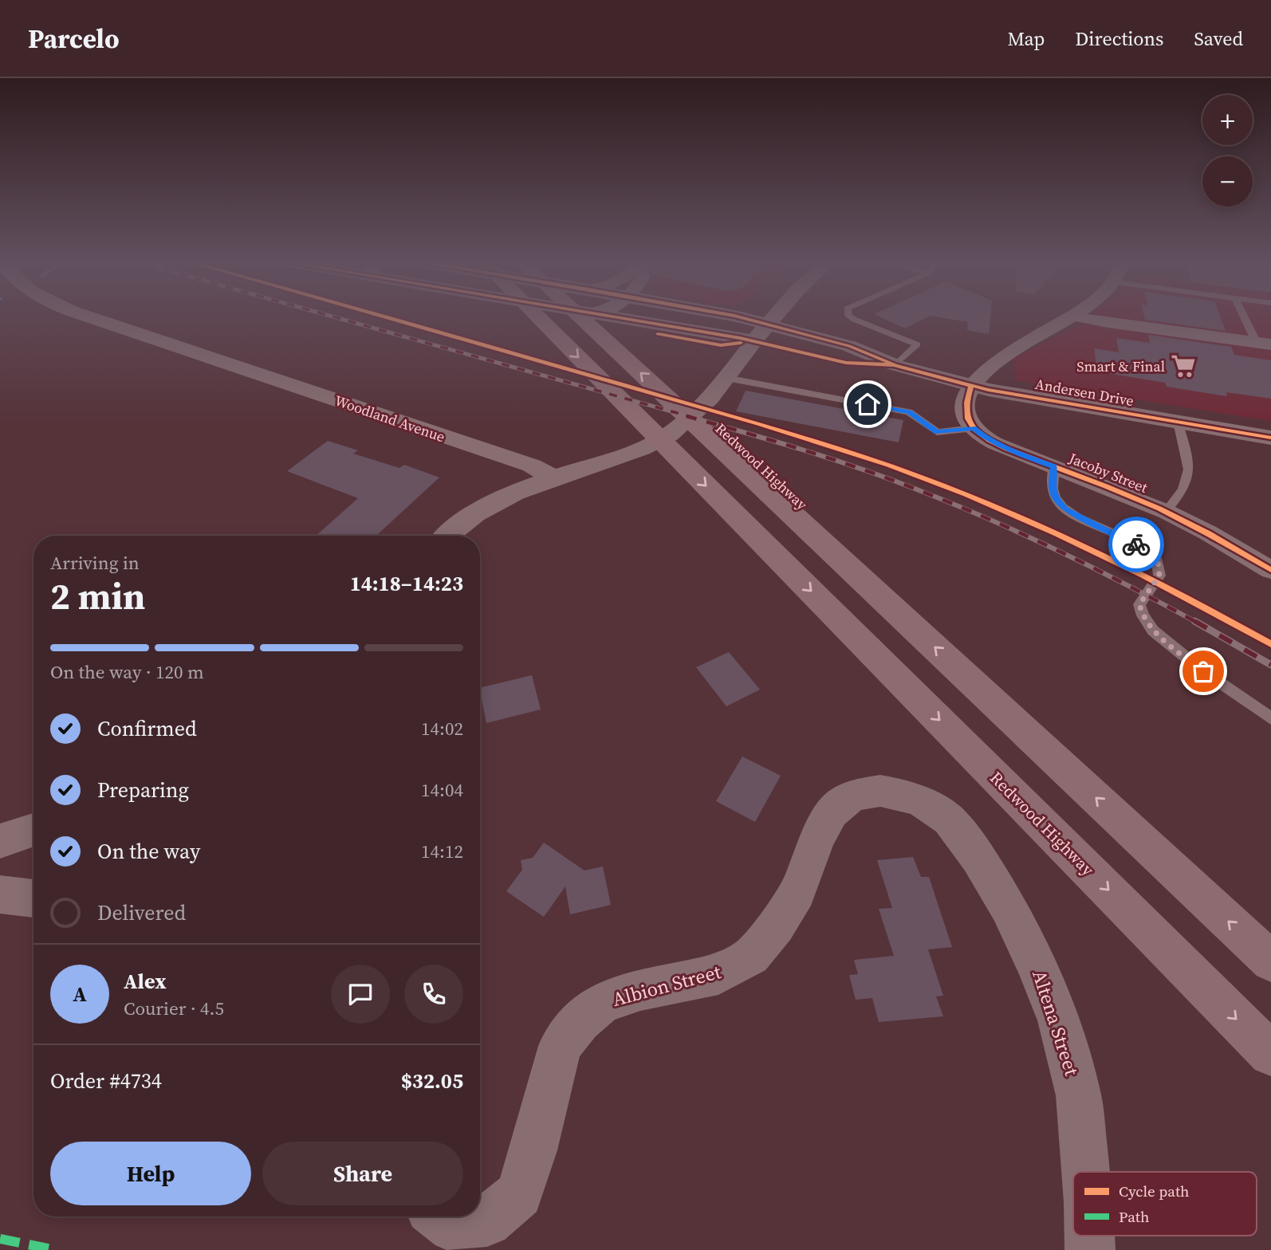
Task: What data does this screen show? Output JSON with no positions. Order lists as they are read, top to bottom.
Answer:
{
  "streets": {
    "highway": ["Redwood Highway"],
    "street": [
      "Andersen Drive",
      "Woodland Avenue",
      "Jacoby Street",
      "Albion Street",
      "Altena Street"
    ]
  },
  "crossings": [
    ["Albion Street", "Altena Street"]
  ],
  "places": {
    "supermarket": ["Smart & Final"]
  },
  "legend": ["Cycle path", "Path"],
  "page": {
    "header": "Parcelo",
    "nav": ["Map", "Directions", "Saved"],
    "map_buttons": ["+", "−"],
    "heading": ["2 min", "Arriving in", "14:18–14:23"],
    "panel": [
      "Alex",
      "Courier · 4.5",
      "Order #4734",
      "$32.05"
    ],
    "bar": "On the way · 120 m",
    "list": [
      ["Confirmed", "14:02"],
      ["Preparing", "14:04"],
      ["On the way", "14:12"],
      "Delivered"
    ],
    "round": "A",
    "buttons": ["Help", "Share"]
  }
}
